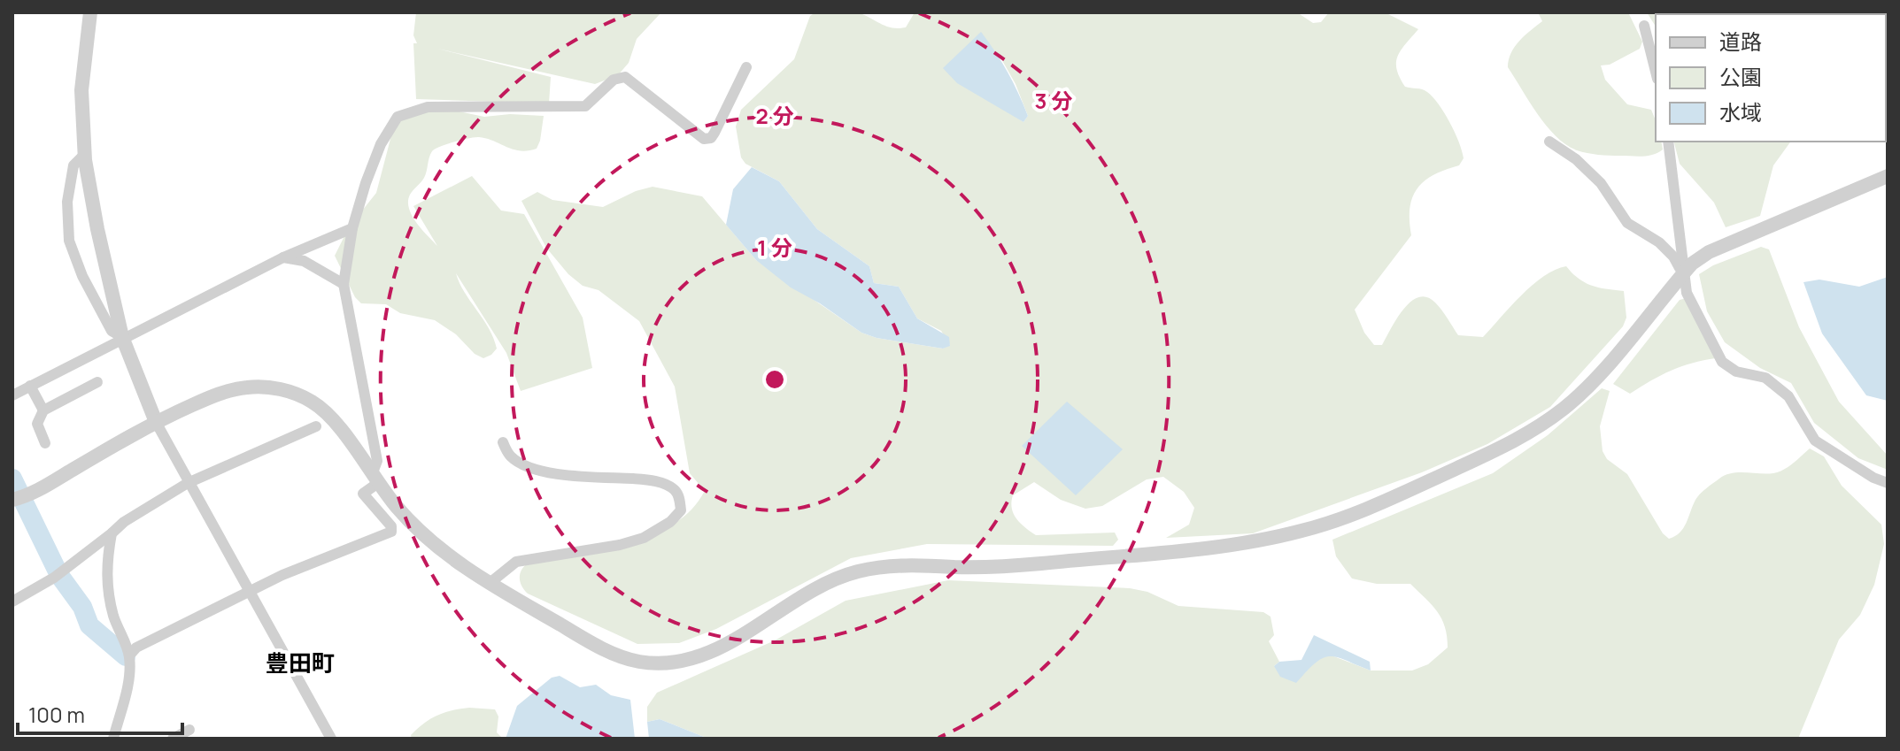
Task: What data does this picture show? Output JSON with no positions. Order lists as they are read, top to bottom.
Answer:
{
  "districts": ["豊田町"],
  "legend": ["道路", "公園", "水域"],
  "scale_bar": "100 m",
  "rings": ["3 分", "2 分", "1 分"]
}
